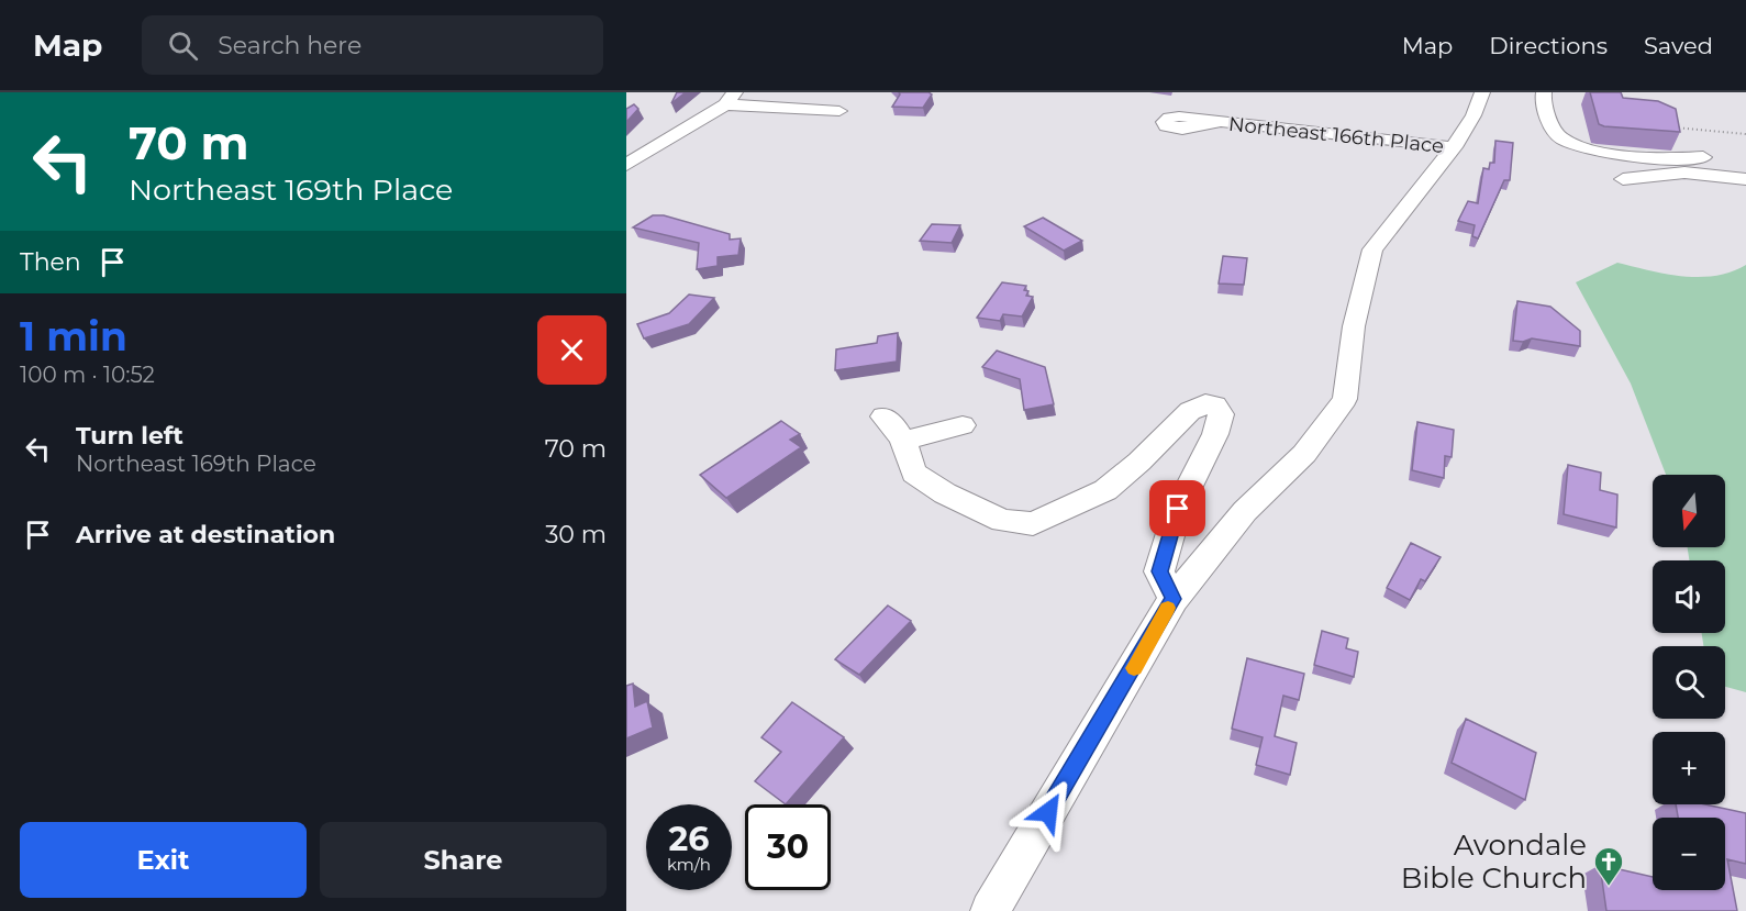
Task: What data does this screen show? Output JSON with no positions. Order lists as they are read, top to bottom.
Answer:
{
  "streets": {
    "street": ["Northeast 166th Place"]
  },
  "places": {
    "church": ["Avondale Bible Church"]
  },
  "north": "bottom",
  "page": {
    "header": "Map",
    "search": "Search here",
    "nav": ["Map", "Directions", "Saved"],
    "turn": ["70 m", "Northeast 169th Place"],
    "then": "Then",
    "heading": ["1 min", "100 m · 10:52"],
    "list": [
      {
        "name": "Turn left",
        "note": "Northeast 169th Place",
        "value": "70 m"
      },
      {
        "name": "Arrive at destination",
        "value": "30 m"
      }
    ],
    "map_buttons": ["+", "−"],
    "speed": "26 km/h",
    "limit": "30",
    "buttons": ["Exit", "Share"]
  }
}
